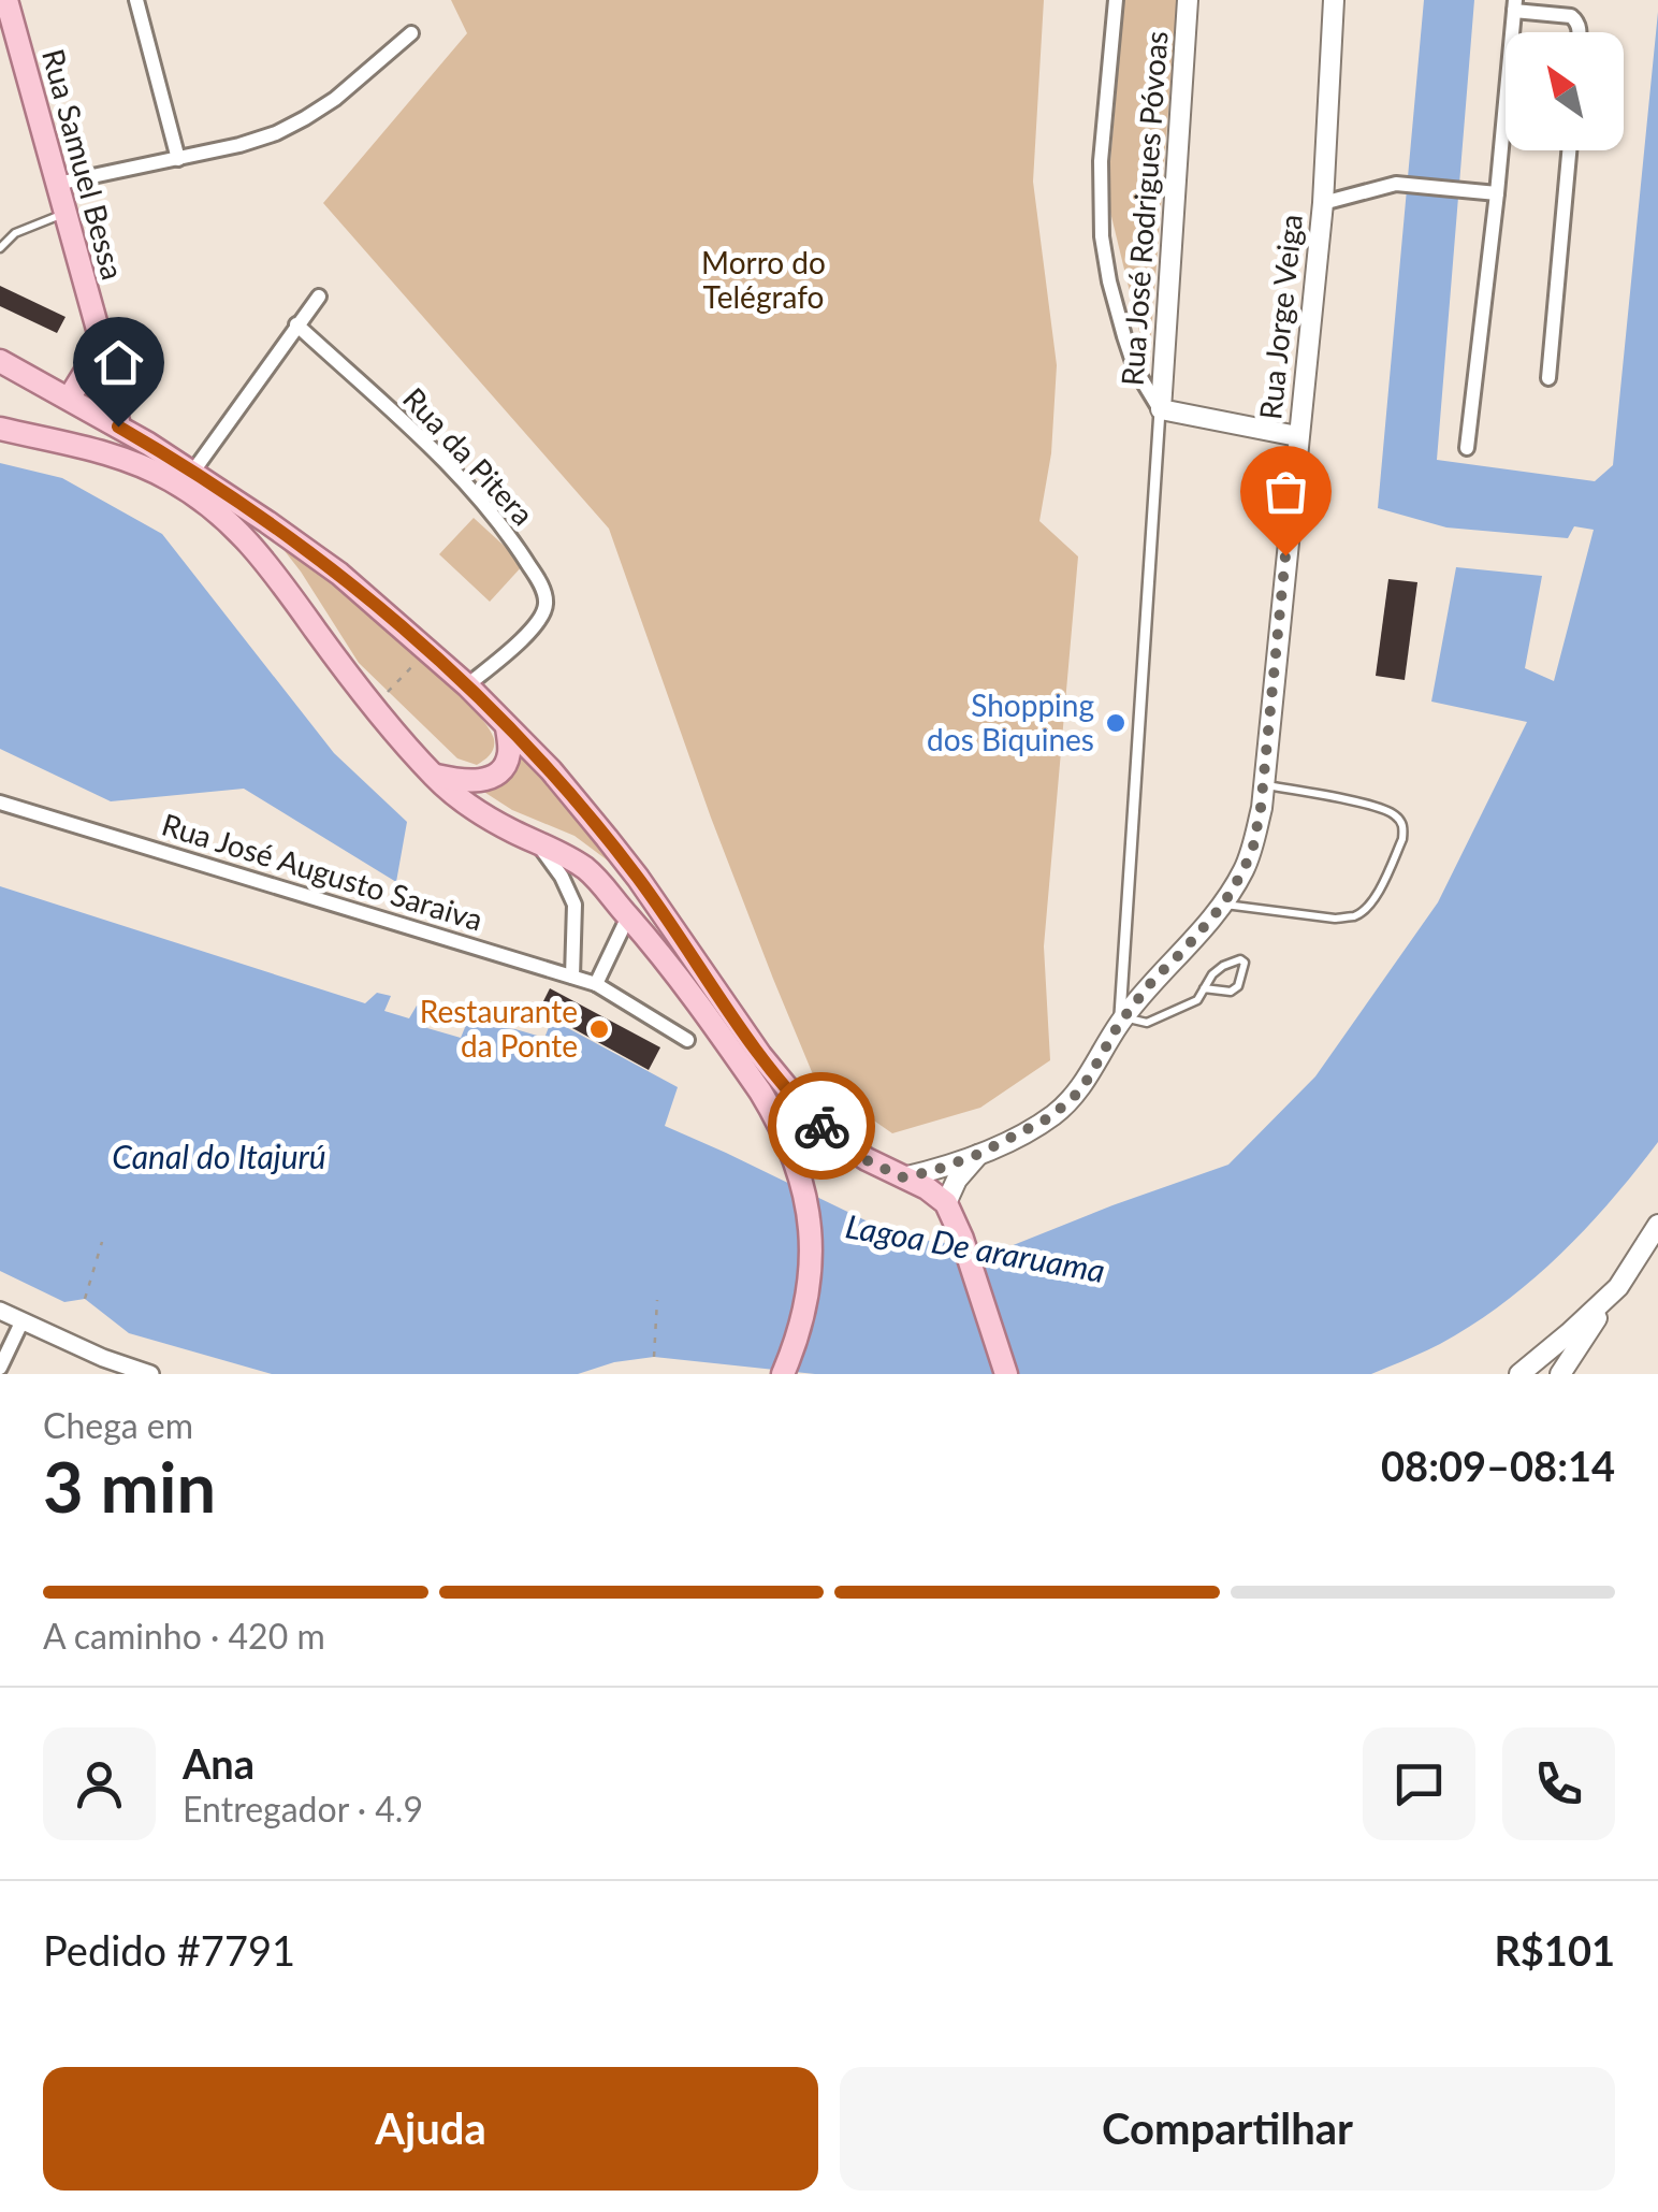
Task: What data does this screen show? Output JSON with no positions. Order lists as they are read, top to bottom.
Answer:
{
  "streets": {
    "main road": ["Rua Samuel Bessa", "Rua José Rodrigues Póvoas", "Rua Jorge Veiga"],
    "street": ["Rua da Pitera", "Rua José Augusto Saraiva"]
  },
  "crossings": [
    ["Rua José Rodrigues Póvoas", "Rua Jorge Veiga"]
  ],
  "water": ["Canal do Itajurú", "Lagoa De araruama"],
  "parks": ["Morro do Telégrafo"],
  "places": ["Shopping dos Biquines", "Restaurante da Ponte"],
  "north": "top left",
  "page": {
    "heading": ["3 min", "Chega em", "08:09–08:14"],
    "panel": [
      "Ana",
      "Entregador · 4.9",
      "Pedido #7791",
      "R$101"
    ],
    "bar": "A caminho · 420 m",
    "buttons": ["Ajuda", "Compartilhar"]
  }
}
